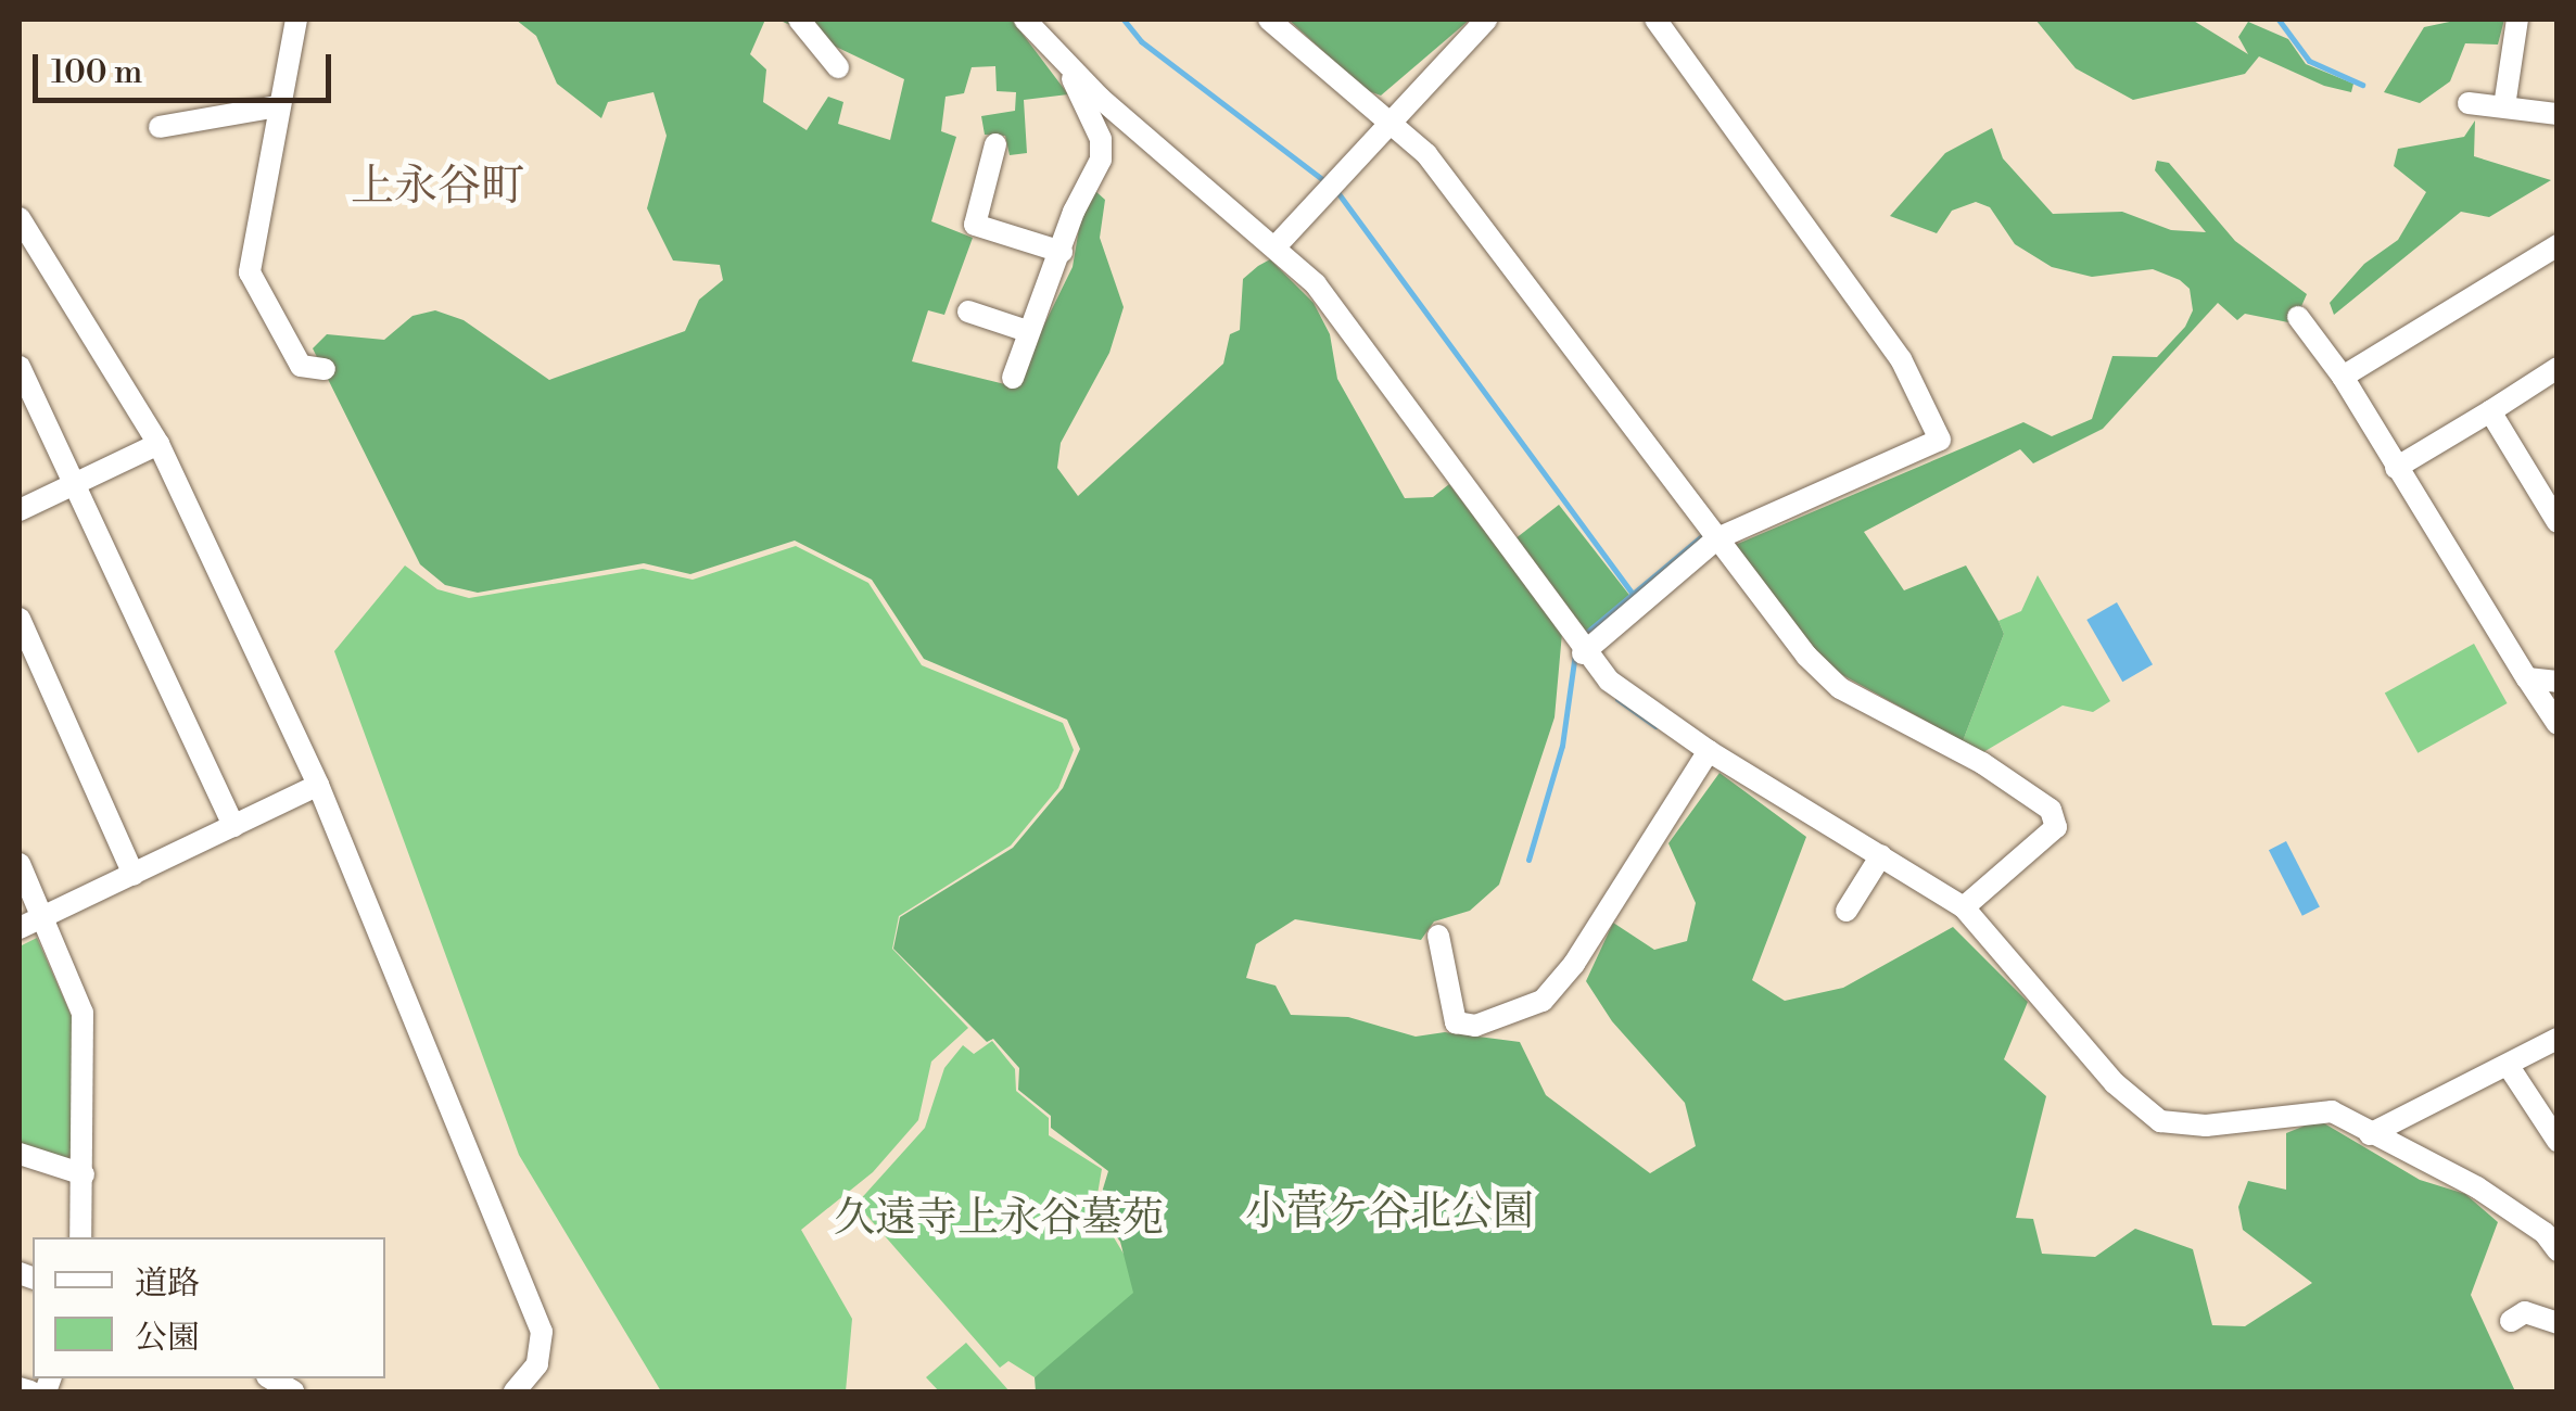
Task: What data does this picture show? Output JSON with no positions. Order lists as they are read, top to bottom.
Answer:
{
  "districts": ["上永谷町"],
  "parks": ["小菅ケ谷北公園", "久遠寺上永谷墓苑"],
  "legend": ["道路", "公園"],
  "scale_bar": "100 m"
}
